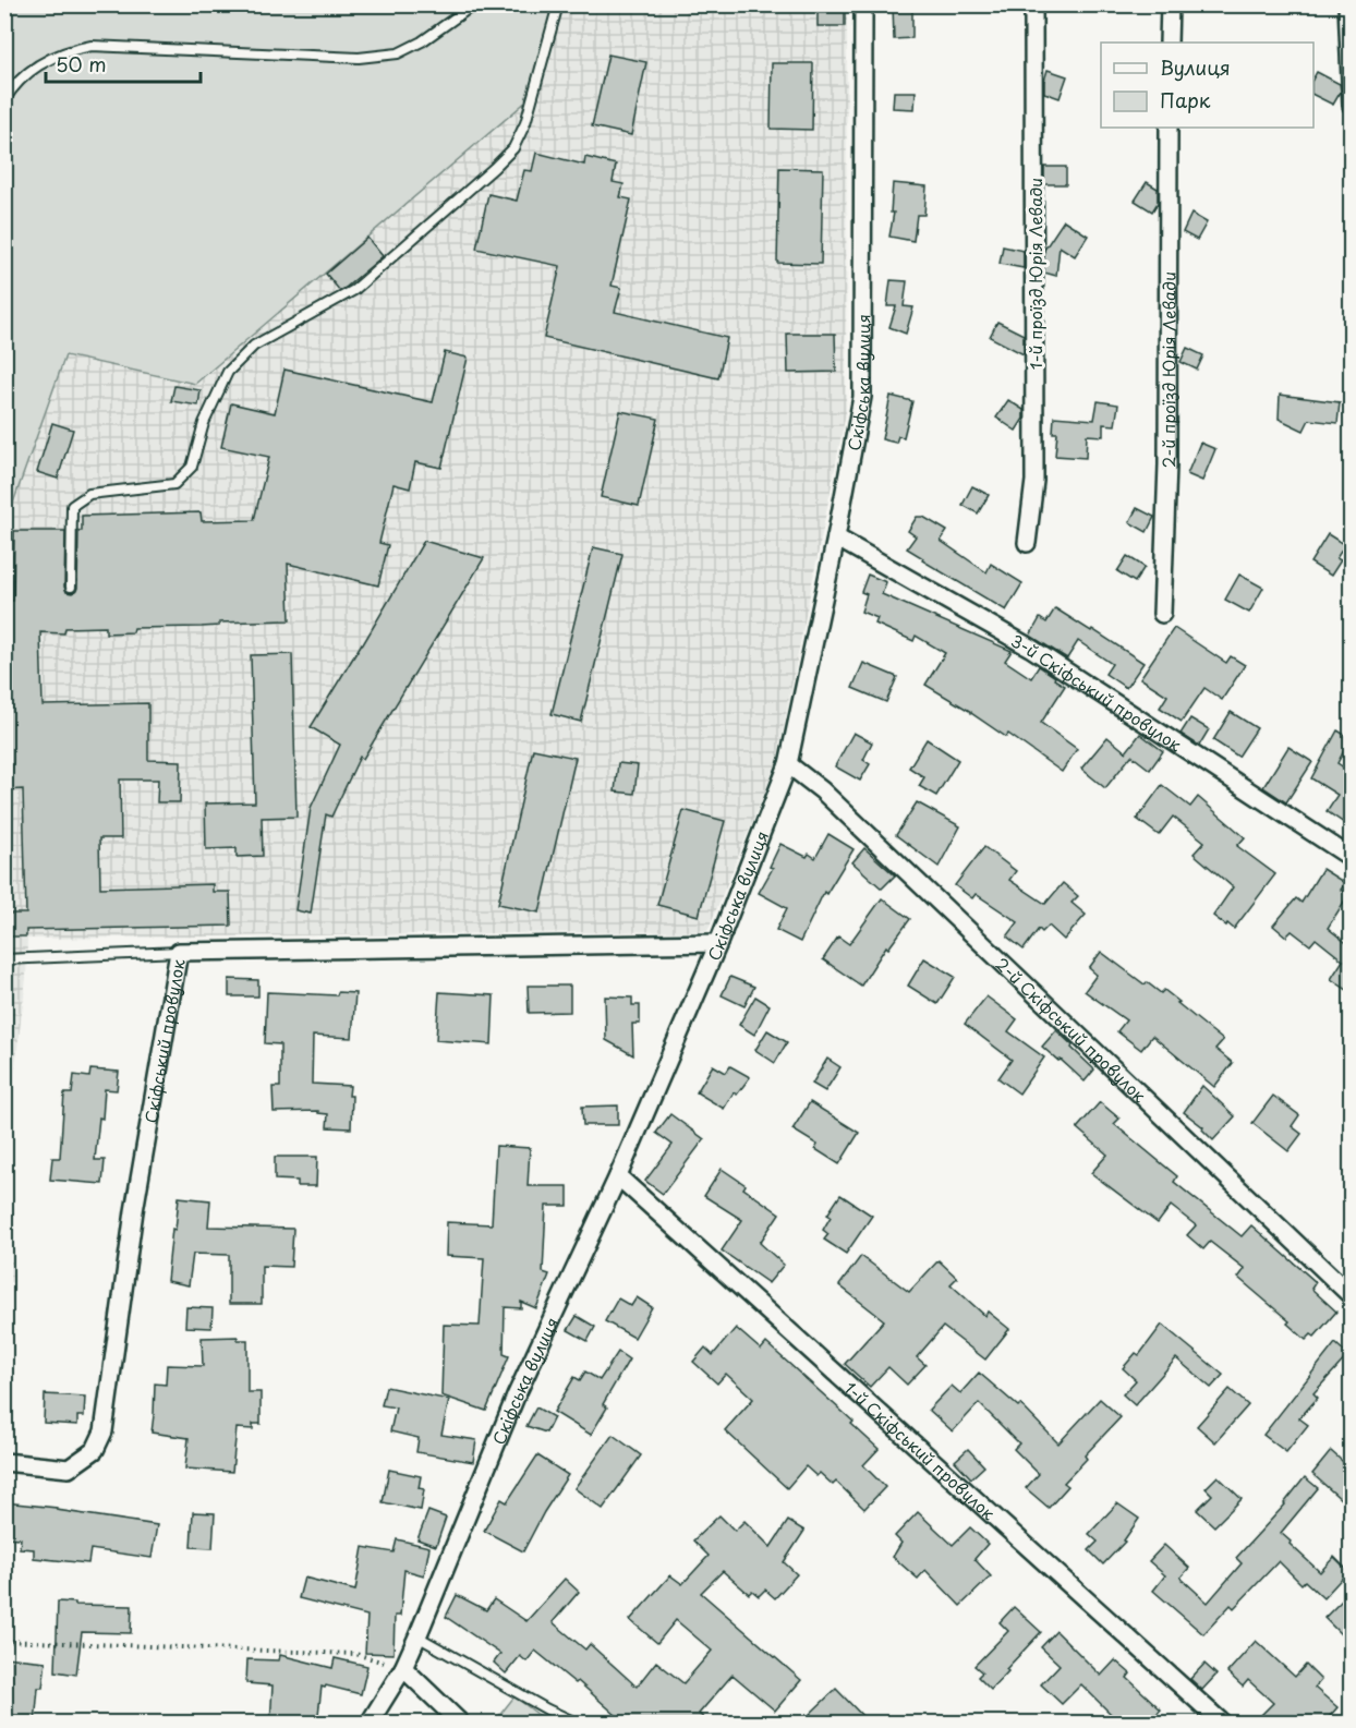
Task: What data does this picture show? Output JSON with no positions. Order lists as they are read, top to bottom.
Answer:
{
  "streets": {
    "street": [
      "1-й проїзд Юрія Левади",
      "2-й проїзд Юрія Левади",
      "Скіфська вулиця",
      "3-й Скіфський провулок",
      "2-й Скіфський провулок",
      "Скіфський провулок",
      "1-й Скіфський провулок"
    ]
  },
  "crossings": [
    ["Скіфська вулиця", "3-й Скіфський провулок"],
    ["Скіфська вулиця", "2-й Скіфський провулок"],
    ["Скіфська вулиця", "Скіфський провулок"],
    ["Скіфська вулиця", "1-й Скіфський провулок"]
  ],
  "legend": ["Вулиця", "Парк"],
  "scale_bar": "50 m"
}
